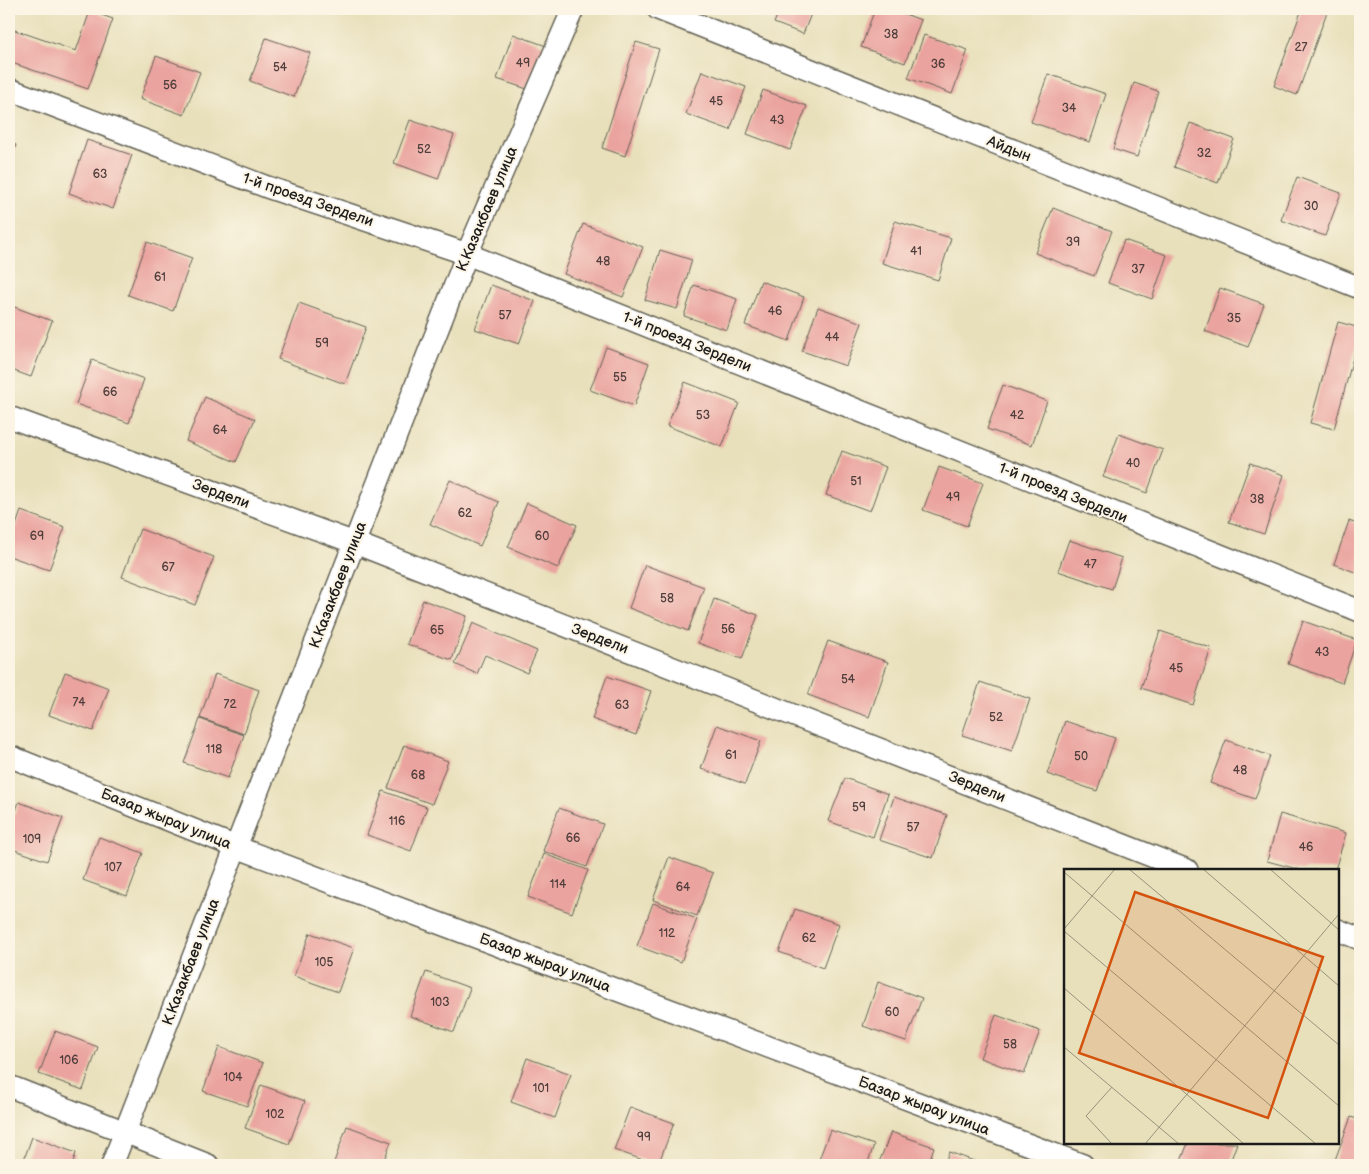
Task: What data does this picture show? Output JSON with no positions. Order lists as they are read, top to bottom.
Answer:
{
  "streets": {
    "street": [
      "Айдын",
      "1-й проезд Зердели",
      "К.Казакбаев улица",
      "Зердели",
      "Базар жырау улица"
    ]
  },
  "crossings": [
    ["1-й проезд Зердели", "К.Казакбаев улица"],
    ["К.Казакбаев улица", "Зердели"],
    ["К.Казакбаев улица", "Базар жырау улица"]
  ],
  "house_numbers": [
    "38",
    "27",
    "49",
    "36",
    "54",
    "56",
    "45",
    "34",
    "43",
    "52",
    "32",
    "63",
    "30",
    "39",
    "41",
    "48",
    "37",
    "61",
    "46",
    "57",
    "35",
    "44",
    "59",
    "55",
    "66",
    "53",
    "42",
    "64",
    "40",
    "51",
    "49",
    "38",
    "62",
    "69",
    "60",
    "47",
    "67",
    "58",
    "56",
    "65",
    "43",
    "45",
    "54",
    "74",
    "72",
    "63",
    "52",
    "118",
    "61",
    "50",
    "48",
    "68",
    "59",
    "116",
    "57",
    "66",
    "109",
    "46",
    "107",
    "114",
    "64",
    "112",
    "62",
    "105",
    "103",
    "60",
    "58",
    "106",
    "104",
    "101",
    "102",
    "99"
  ]
}
